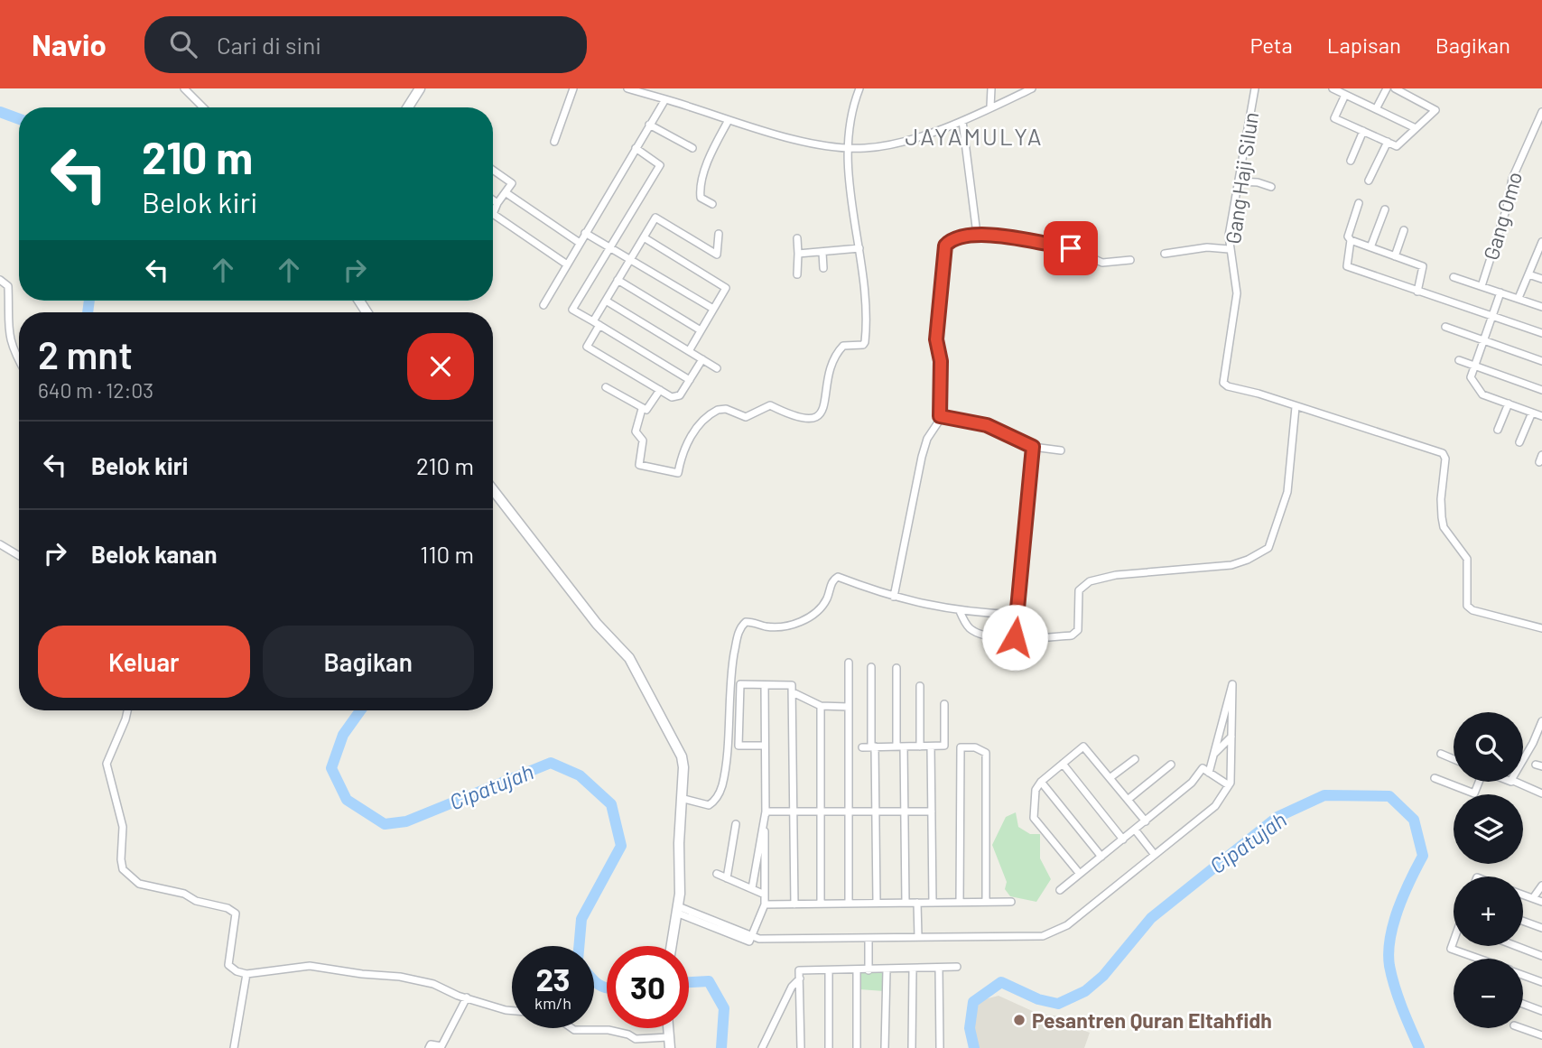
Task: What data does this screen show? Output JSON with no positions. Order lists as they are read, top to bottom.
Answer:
{
  "streets": {
    "street": ["Gang Haji Silun", "Gang Omo"]
  },
  "districts": ["JAYAMULYA"],
  "water": ["Cipatujah"],
  "places": ["Pesantren Quran Eltahfidh"],
  "page": {
    "header": "Navio",
    "search": "Cari di sini",
    "nav": ["Peta", "Lapisan", "Bagikan"],
    "turn": ["210 m", "Belok kiri"],
    "heading": ["2 mnt", "640 m · 12:03"],
    "list": [
      {
        "name": "Belok kiri",
        "value": "210 m"
      },
      {
        "name": "Belok kanan",
        "value": "110 m"
      }
    ],
    "buttons": ["Keluar", "Bagikan"],
    "map_buttons": ["+", "−"],
    "speed": "23 km/h",
    "limit": "30"
  }
}
